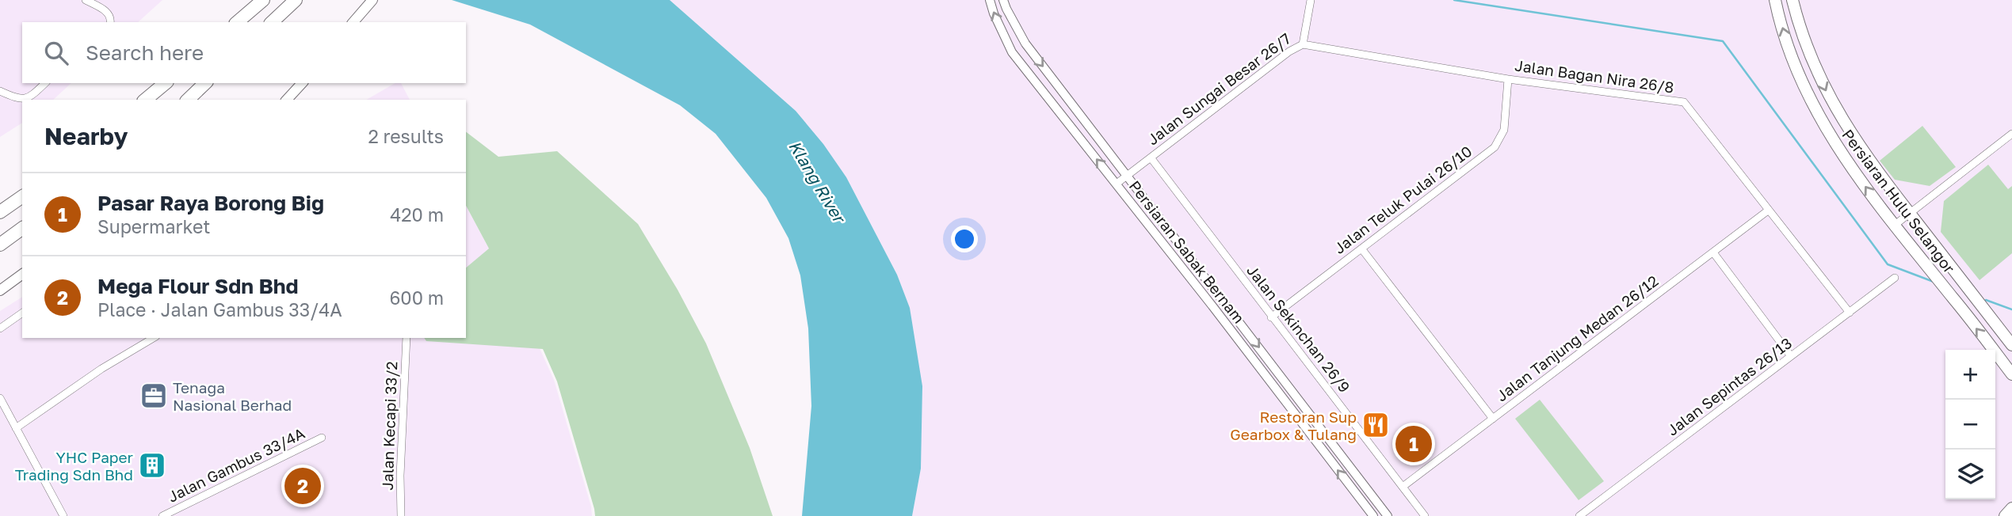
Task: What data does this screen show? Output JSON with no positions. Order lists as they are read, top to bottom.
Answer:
{
  "streets": {
    "main road": ["Persiaran Hulu Selangor"],
    "street": [
      "Jalan Bagan Nira 26/8",
      "Jalan Sungai Besar 26/7",
      "Jalan Teluk Pulai 26/10",
      "Persiaran Sabak Bernam",
      "Jalan Sekinchan 26/9",
      "Jalan Tanjung Medan 26/12",
      "Jalan Sepintas 26/13",
      "Jalan Kecapi 33/2",
      "Jalan Gambus 33/4A"
    ]
  },
  "crossings": [
    ["Jalan Bagan Nira 26/8", "Jalan Sungai Besar 26/7"],
    ["Jalan Bagan Nira 26/8", "Jalan Teluk Pulai 26/10"],
    ["Jalan Bagan Nira 26/8", "Jalan Tanjung Medan 26/12"],
    ["Jalan Bagan Nira 26/8", "Jalan Sepintas 26/13"],
    ["Jalan Sungai Besar 26/7", "Persiaran Sabak Bernam"],
    ["Jalan Sungai Besar 26/7", "Jalan Sekinchan 26/9"],
    ["Jalan Teluk Pulai 26/10", "Jalan Sekinchan 26/9"],
    ["Jalan Sekinchan 26/9", "Jalan Tanjung Medan 26/12"]
  ],
  "water": ["Klang River"],
  "places": {
    "office": ["Tenaga Nasional Berhad"],
    "restaurant": ["Restoran Sup Gearbox & Tulang"],
    "building": ["YHC Paper Trading Sdn Bhd"]
  },
  "page": {
    "search": "Search here",
    "heading": ["Nearby", "2 results"],
    "list": [
      {
        "mark": "1",
        "name": "Pasar Raya Borong Big",
        "note": "Supermarket",
        "value": "420 m"
      },
      {
        "mark": "2",
        "name": "Mega Flour Sdn Bhd",
        "note": "Place · Jalan Gambus 33/4A",
        "value": "600 m"
      }
    ],
    "map_buttons": ["+", "−"],
    "pins": ["1", "2"]
  }
}
